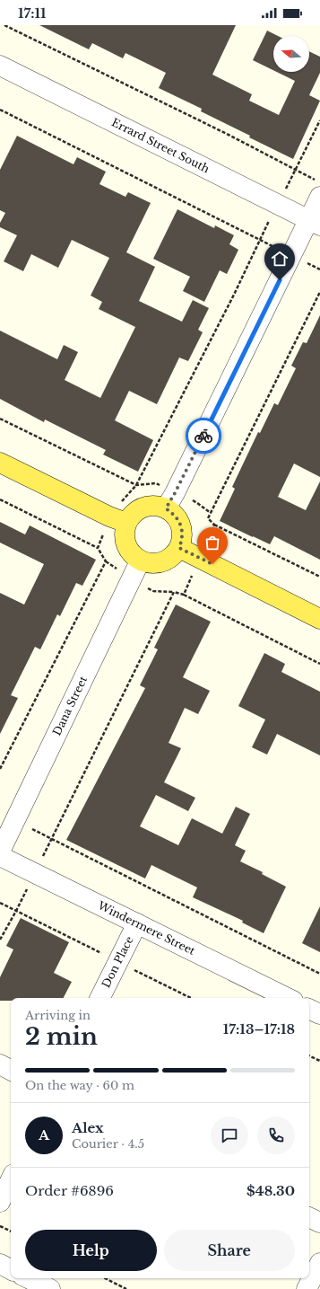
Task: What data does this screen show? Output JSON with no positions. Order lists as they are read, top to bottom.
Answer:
{
  "streets": {
    "street": [
      "Errard Street South",
      "Dana Street",
      "Windermere Street",
      "Don Place"
    ]
  },
  "crossings": [
    ["Windermere Street", "Don Place"]
  ],
  "north": "left",
  "page": {
    "status": "17:11",
    "heading": ["2 min", "Arriving in", "17:13–17:18"],
    "panel": [
      "Alex",
      "Courier · 4.5",
      "Order #6896",
      "$48.30"
    ],
    "bar": "On the way · 60 m",
    "round": "A",
    "buttons": ["Help", "Share"]
  }
}
